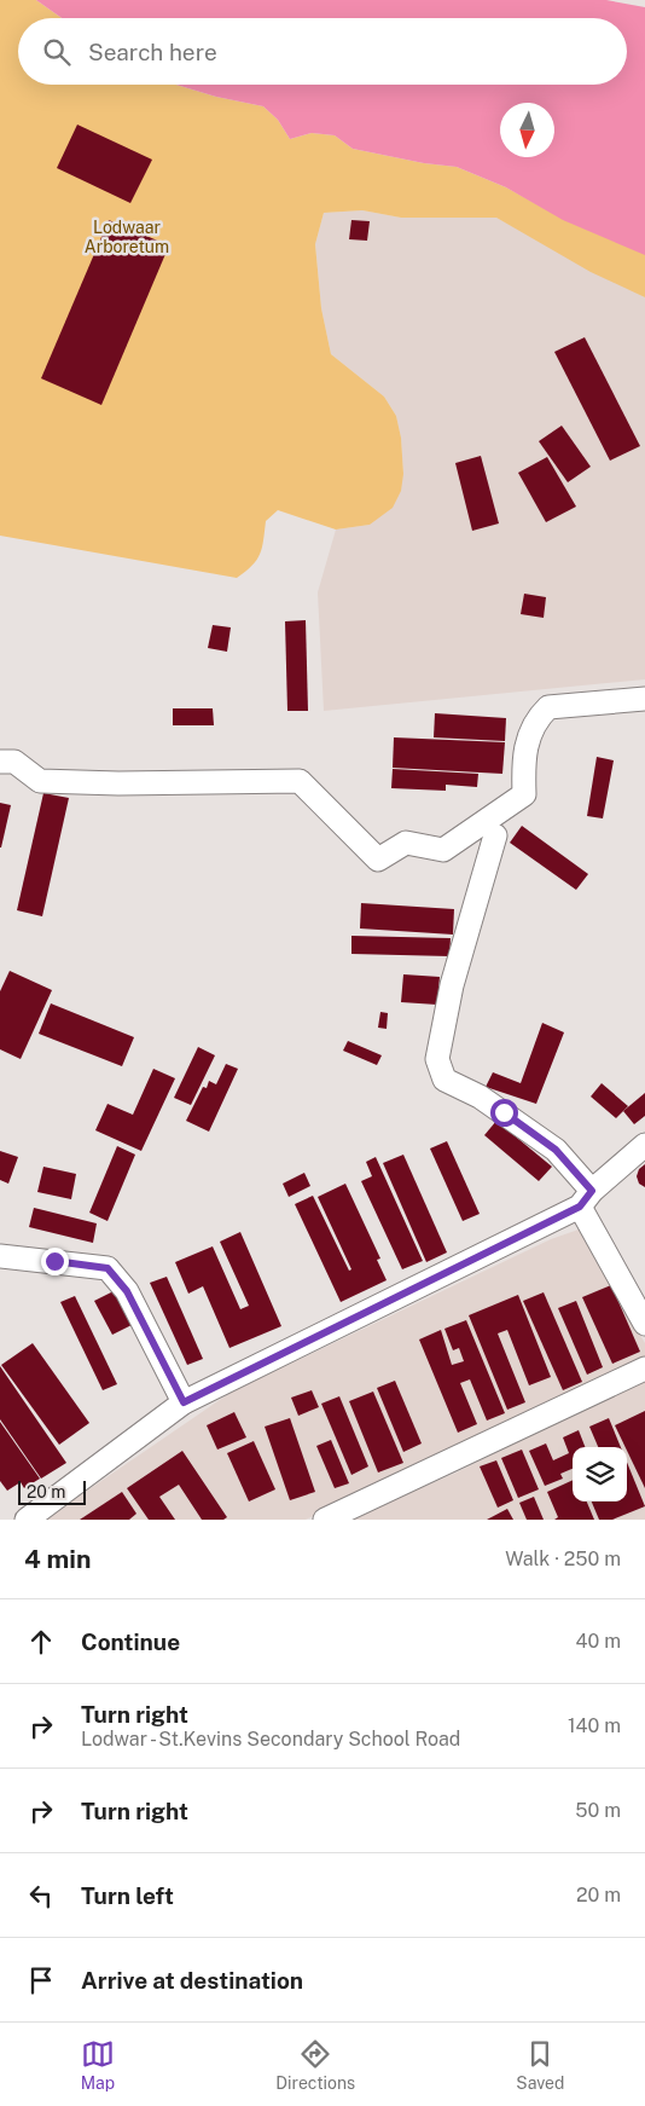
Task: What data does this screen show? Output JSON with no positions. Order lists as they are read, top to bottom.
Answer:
{
  "parks": ["Lodwaar Arboretum"],
  "scale_bar": "20 m",
  "north": "bottom",
  "page": {
    "search": "Search here",
    "scale": "20 m",
    "heading": ["4 min", "Walk · 250 m"],
    "list": [
      ["Continue", "40 m"],
      ["Turn right", "Lodwar - St.Kevins Secondary School Road", "140 m"],
      ["Turn right", "50 m"],
      ["Turn left", "20 m"],
      "Arrive at destination"
    ],
    "nav": ["Map", "Directions", "Saved"]
  }
}
